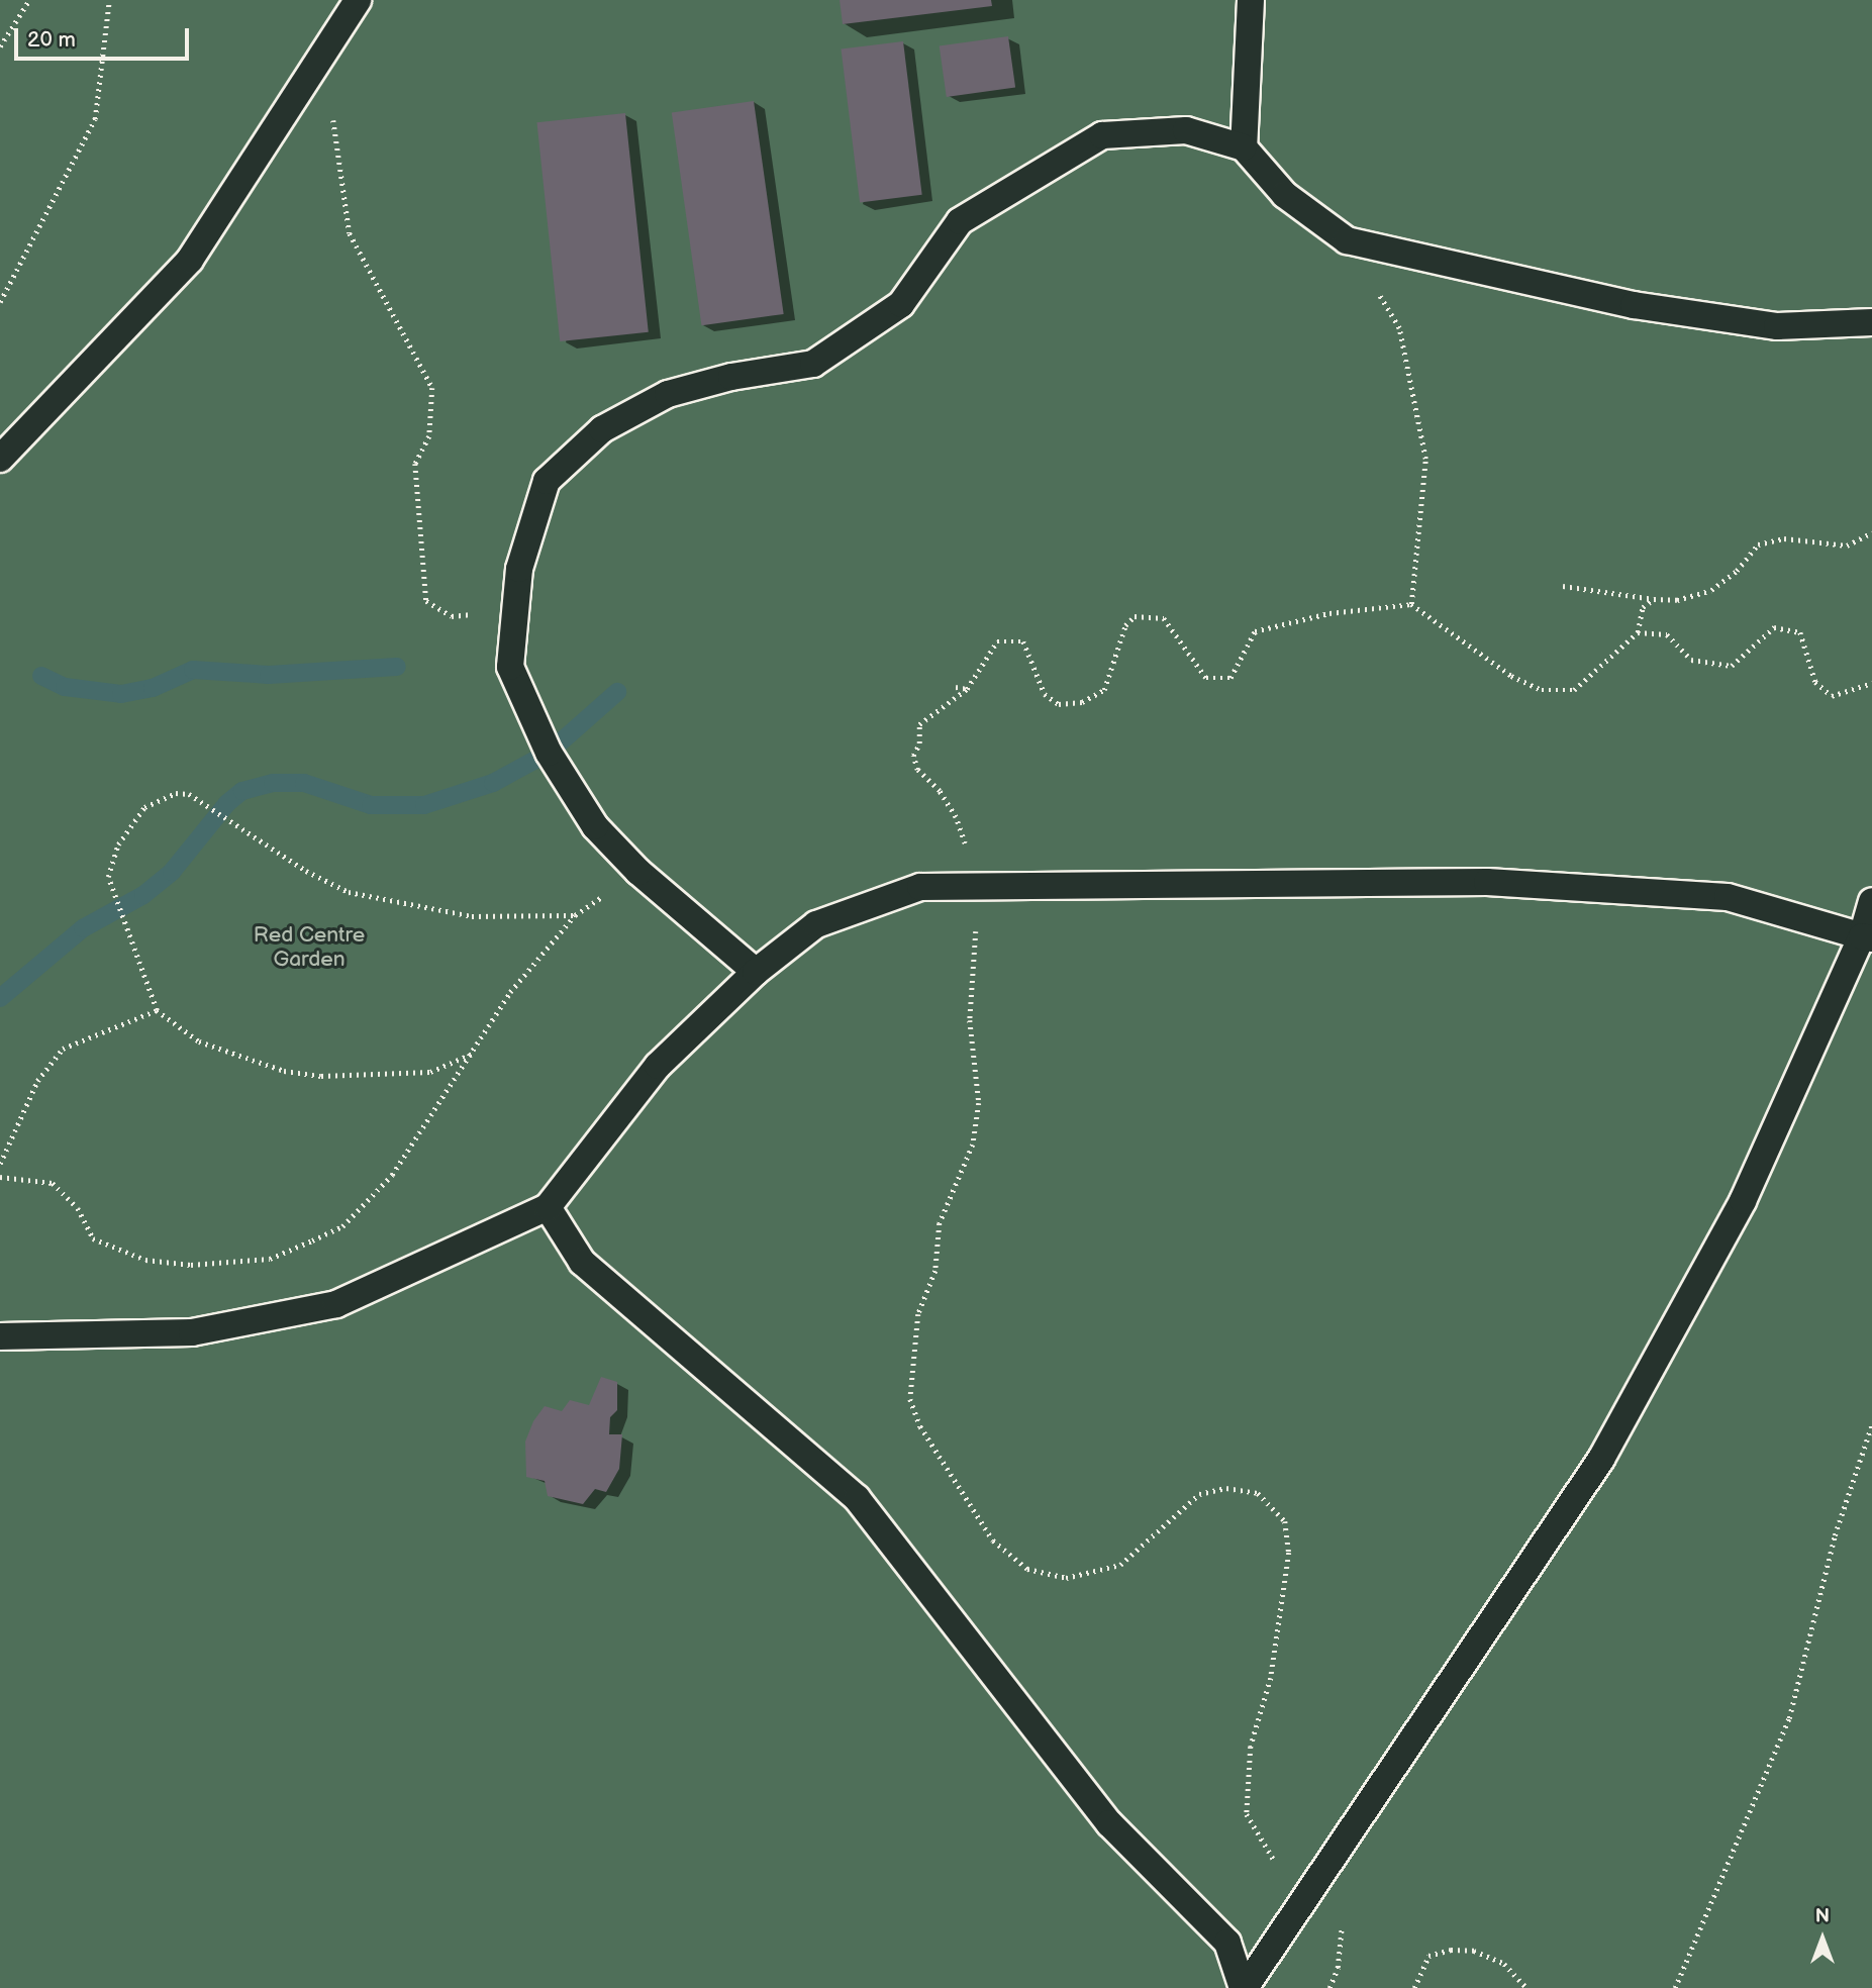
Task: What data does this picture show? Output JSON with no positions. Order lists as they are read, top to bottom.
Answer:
{
  "parks": ["Red Centre Garden"],
  "scale_bar": "20 m",
  "north": "top"
}
